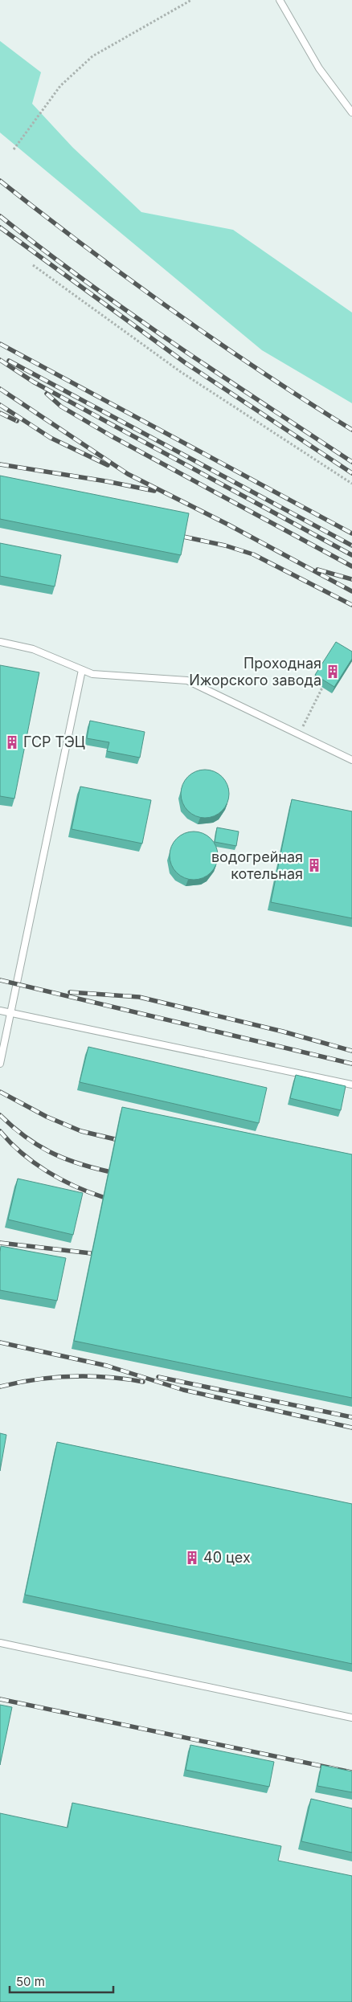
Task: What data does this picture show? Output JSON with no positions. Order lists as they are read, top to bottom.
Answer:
{
  "places": {
    "building": [
      "Проходная Ижорского завода",
      "ГСР ТЭЦ",
      "водогрейная котельная",
      "40 цех"
    ]
  },
  "scale_bar": "50 m"
}
